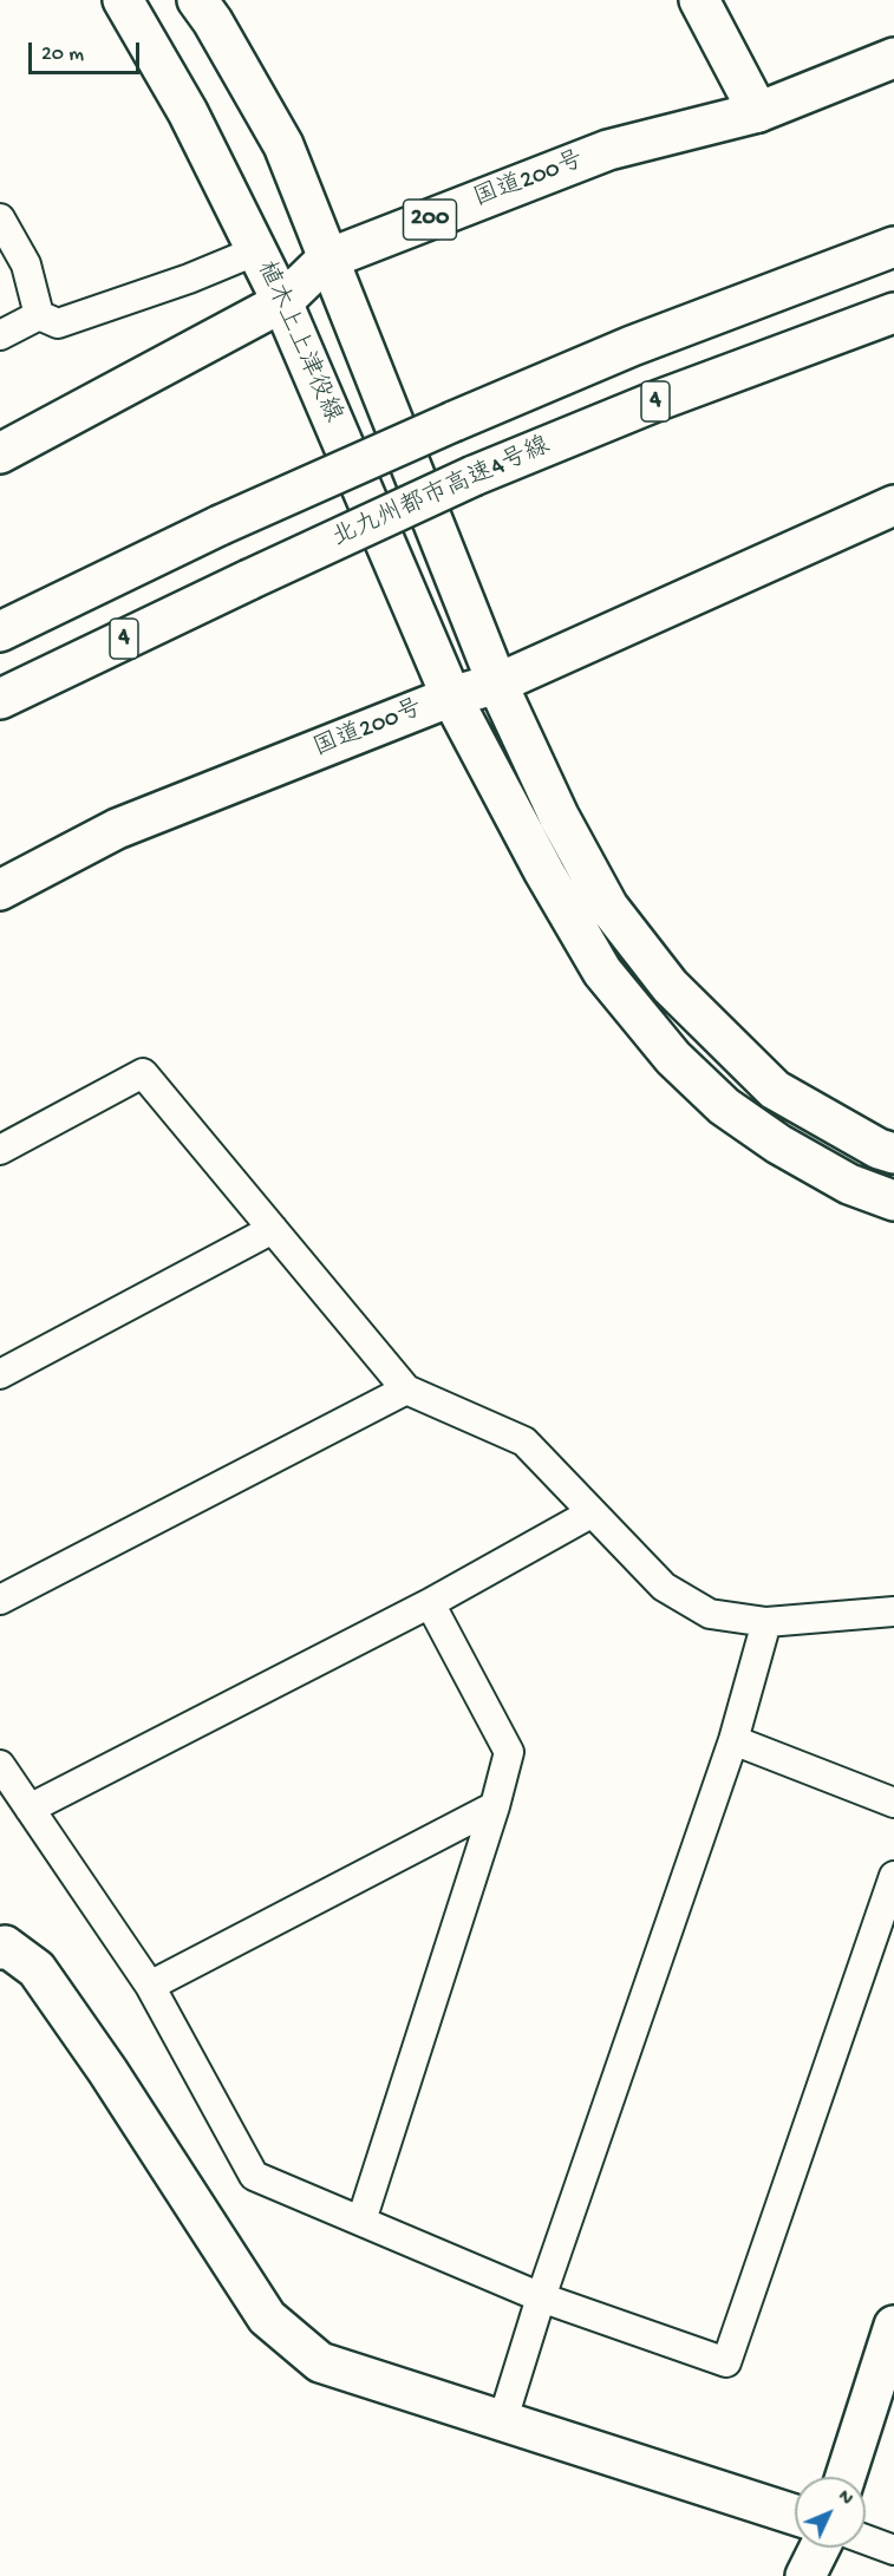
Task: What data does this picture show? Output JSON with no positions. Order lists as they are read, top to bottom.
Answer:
{
  "streets": {
    "main road": [
      "国道200号",
      "200",
      "植木上上津役線",
      "4",
      "北九州都市高速4号線"
    ]
  },
  "crossings": [
    ["国道200号", "植木上上津役線"]
  ],
  "scale_bar": "20 m",
  "north": "top right"
}
